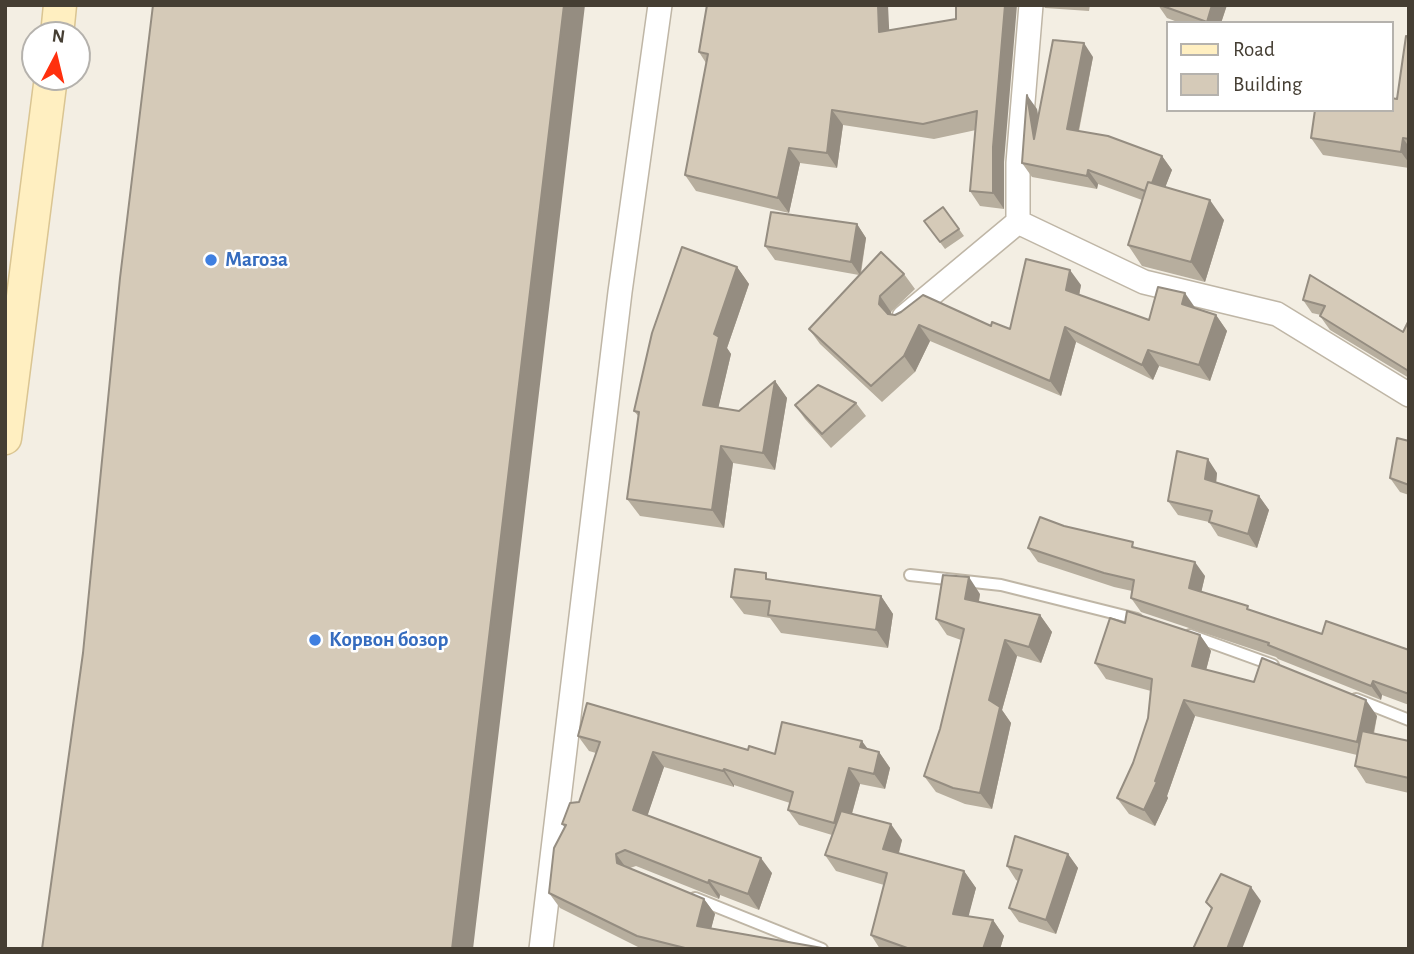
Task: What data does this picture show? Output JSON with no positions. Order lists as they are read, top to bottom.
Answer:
{
  "places": ["Магоза", "Корвон бозор"],
  "legend": ["Road", "Building"],
  "north": "top"
}
